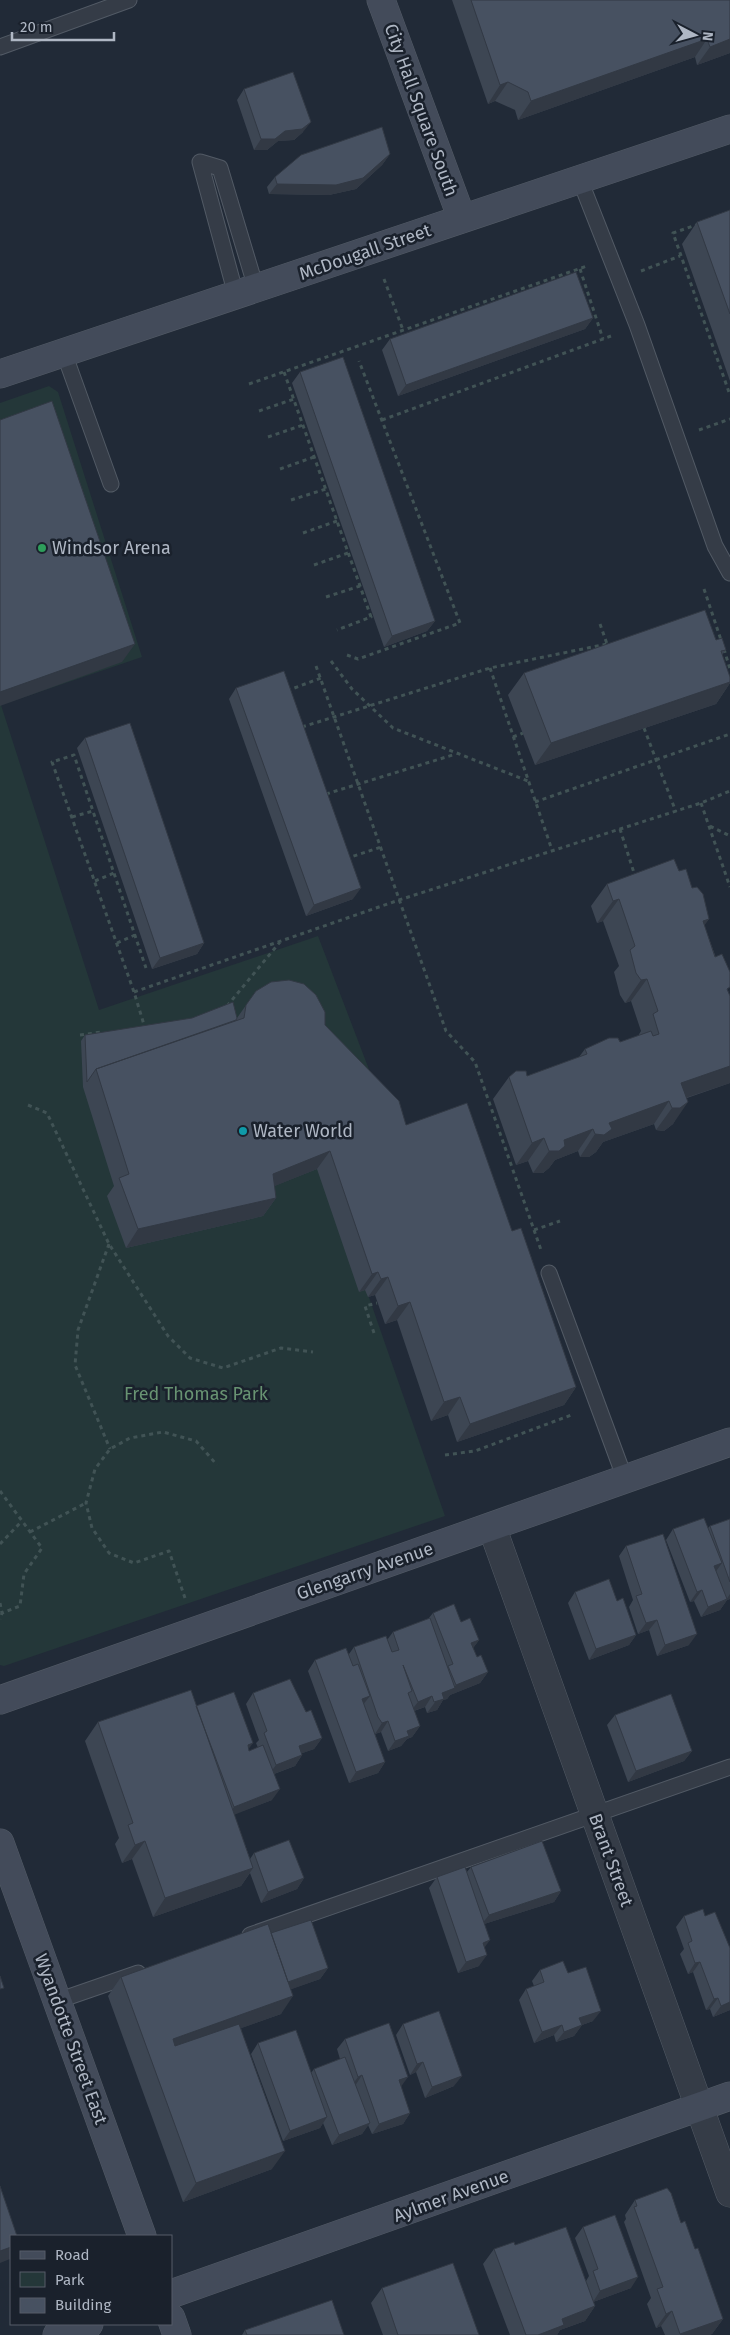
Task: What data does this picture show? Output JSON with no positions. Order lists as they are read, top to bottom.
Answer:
{
  "streets": {
    "main road": [
      "City Hall Square South",
      "McDougall Street",
      "Glengarry Avenue",
      "Wyandotte Street East",
      "Aylmer Avenue"
    ],
    "street": ["Brant Street"]
  },
  "crossings": [
    ["City Hall Square South", "McDougall Street"],
    ["Glengarry Avenue", "Brant Street"],
    ["Brant Street", "Aylmer Avenue"]
  ],
  "parks": ["Fred Thomas Park"],
  "places": ["Windsor Arena", "Water World"],
  "legend": ["Road", "Park", "Building"],
  "scale_bar": "20 m",
  "north": "right"
}
